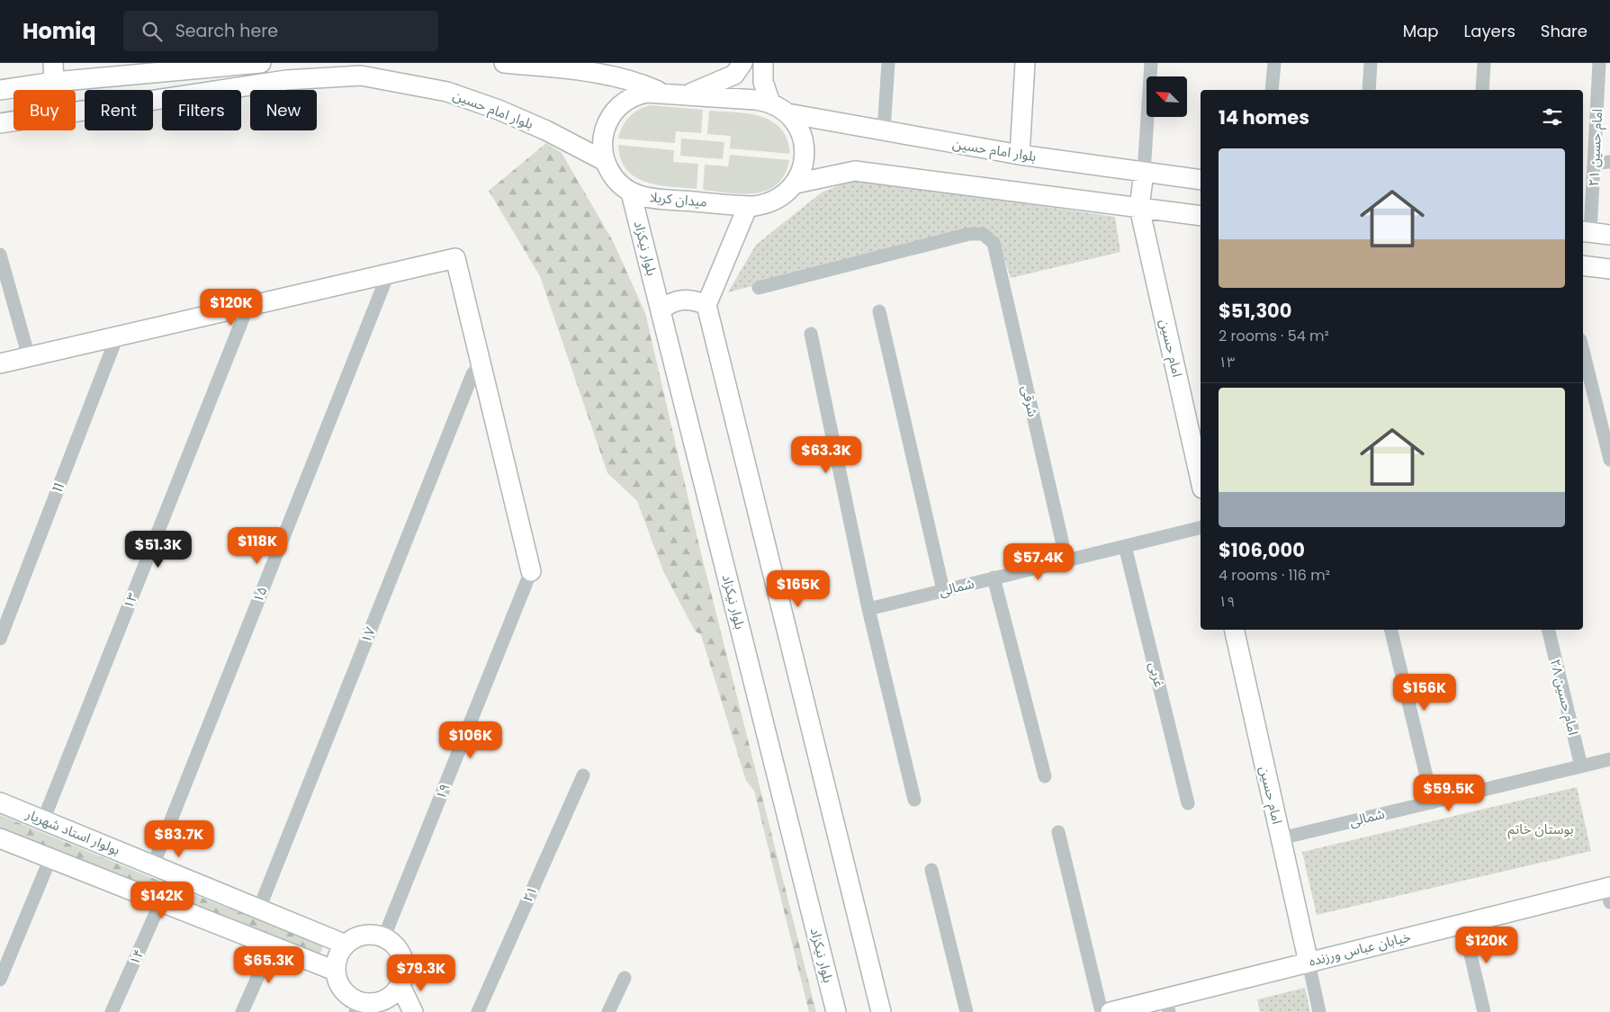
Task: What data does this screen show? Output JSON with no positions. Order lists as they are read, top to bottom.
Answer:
{
  "streets": {
    "main road": [
      "بلوار امام حسین",
      "میدان کربلا",
      "بلوار نیکزاد",
      "امام حسین",
      "بولوار استاد شهریار",
      "خیابان عباس ورزنده"
    ],
    "street": [
      "امام حسین ۲۱",
      "شرقی",
      "11",
      "شمالی",
      "۱۵",
      "۱۳",
      "۱۷",
      "غربی",
      "امام حسین ۲۸",
      "۱۹",
      "۲۱",
      "۱۴"
    ]
  },
  "crossings": [
    ["بلوار امام حسین", "میدان کربلا"],
    ["بلوار امام حسین", "امام حسین"],
    ["میدان کربلا", "بلوار نیکزاد"],
    ["امام حسین", "شمالی"],
    ["امام حسین", "خیابان عباس ورزنده"],
    ["شرقی", "شمالی"],
    ["شمالی", "غربی"],
    ["شمالی", "امام حسین ۲۸"],
    ["۱۵", "بولوار استاد شهریار"],
    ["۱۳", "بولوار استاد شهریار"],
    ["۱۷", "بولوار استاد شهریار"],
    ["۱۹", "بولوار استاد شهریار"]
  ],
  "parks": ["بوستان خاتم"],
  "north": "top left",
  "page": {
    "header": "Homiq",
    "search": "Search here",
    "nav": ["Map", "Layers", "Share"],
    "chip": [
      "Buy",
      "Rent",
      "Filters",
      "New"
    ],
    "heading": "14 homes",
    "list": [
      {
        "name": "$51,300",
        "note": "2 rooms · 54 m² · ۱۳"
      },
      {
        "name": "$106,000",
        "note": "4 rooms · 116 m² · ۱۹"
      }
    ],
    "price": [
      "$120K",
      "$63.3K",
      "$118K",
      "$51.3K",
      "$57.4K",
      "$165K",
      "$156K",
      "$106K",
      "$59.5K",
      "$83.7K",
      "$142K",
      "$120K",
      "$65.3K",
      "$79.3K"
    ]
  }
}
